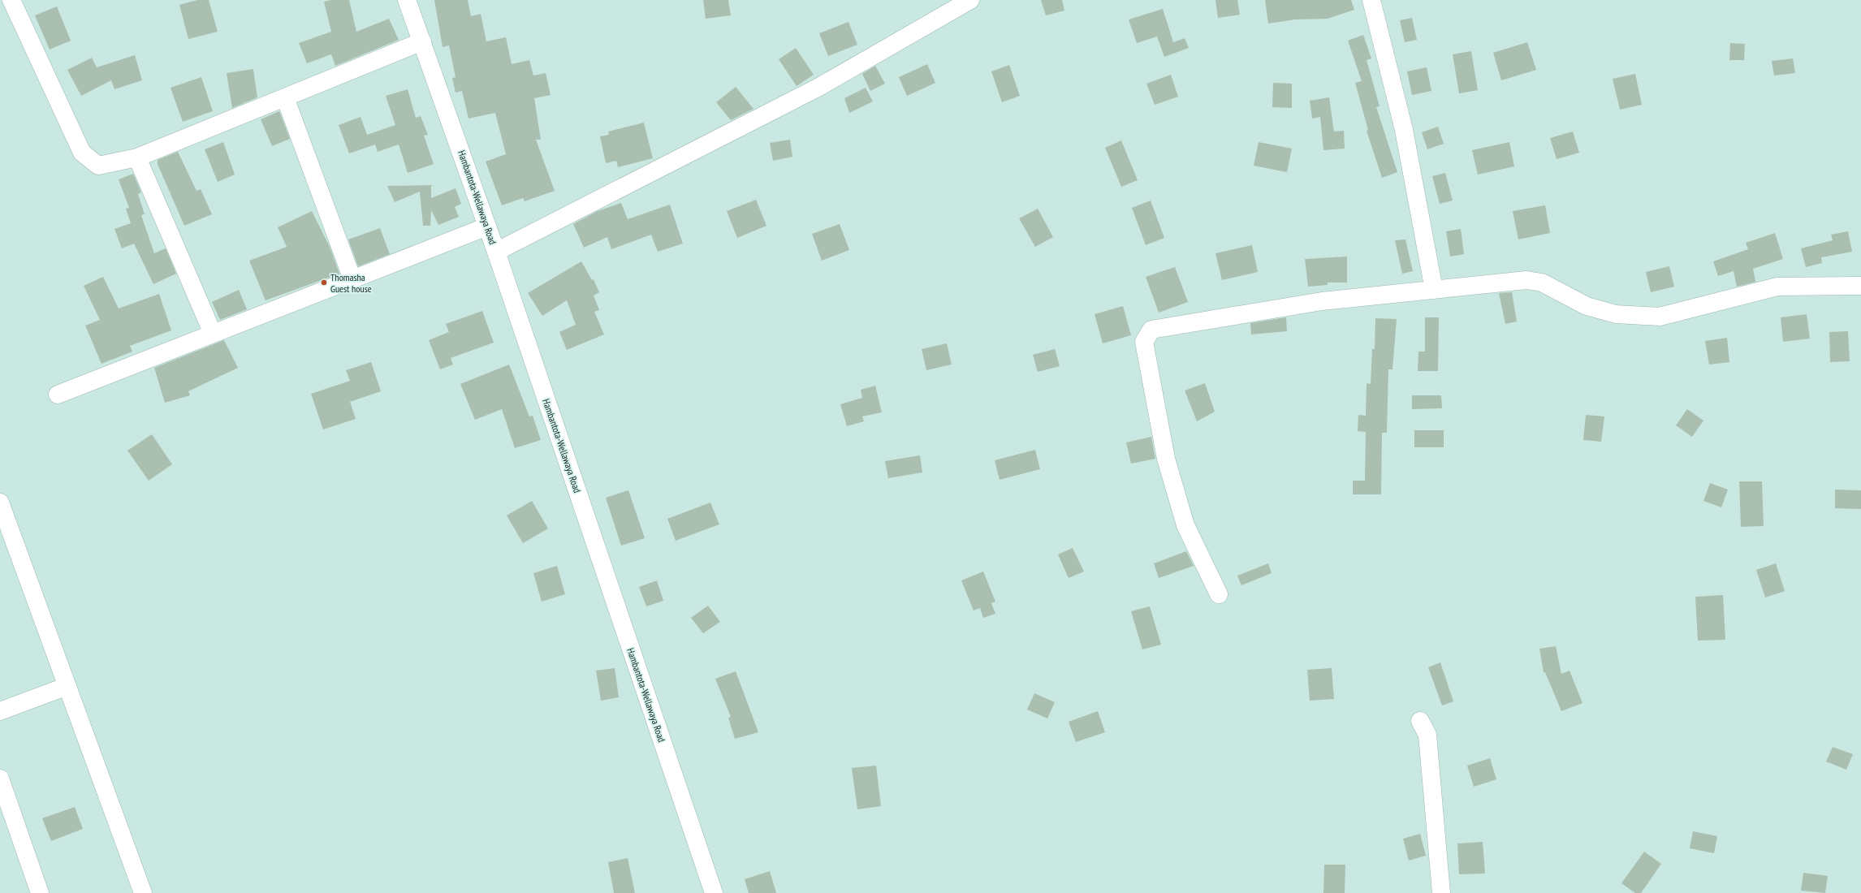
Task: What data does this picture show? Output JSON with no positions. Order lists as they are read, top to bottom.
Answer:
{
  "streets": {
    "main road": ["Hambantota-Wellawaya Road"]
  },
  "places": ["Thomasha Guest house"]
}
